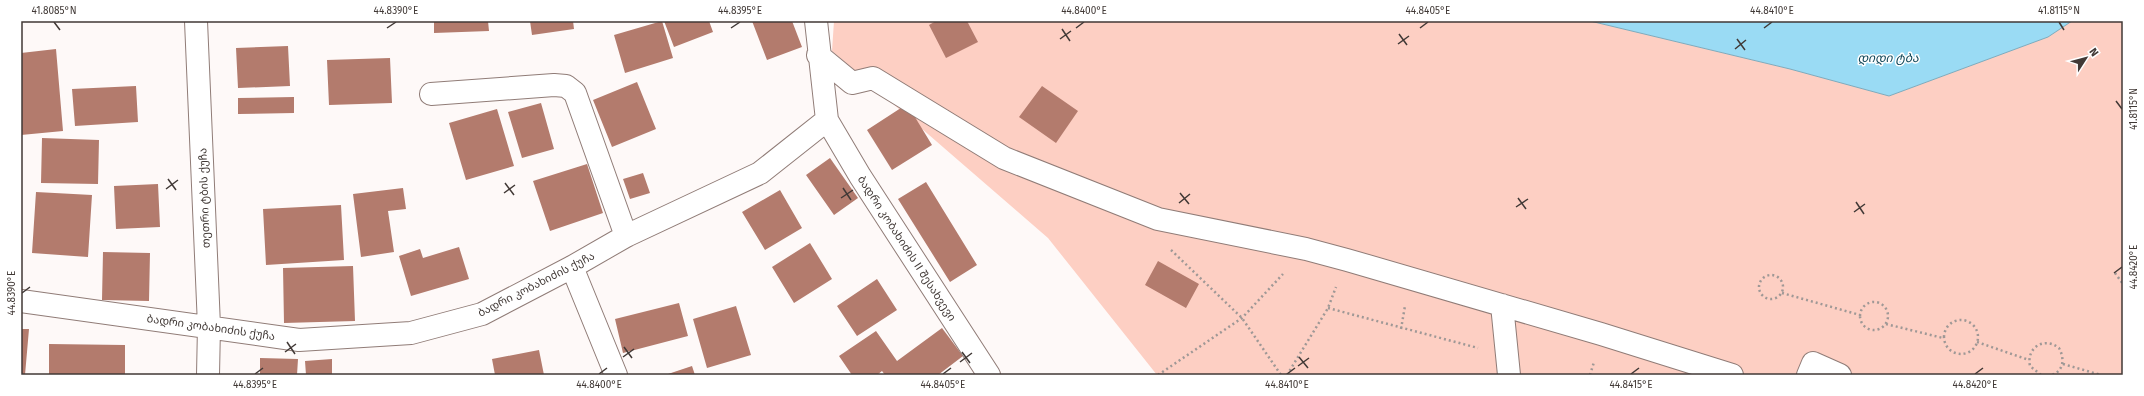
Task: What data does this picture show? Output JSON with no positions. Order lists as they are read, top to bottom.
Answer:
{
  "streets": {
    "street": ["თეთრი ტბის ქუჩა", "ბადრი კობახიძის II შესახვევი", "ბადრი კობახიძის ქუჩა"]
  },
  "crossings": [
    ["თეთრი ტბის ქუჩა", "ბადრი კობახიძის ქუჩა"],
    ["ბადრი კობახიძის II შესახვევი", "ბადრი კობახიძის ქუჩა"]
  ],
  "water": ["დიდი ტბა"],
  "north": "top right",
  "coordinates": [
    "41.8085°N",
    "44.8390°E",
    "44.8395°E",
    "44.8400°E",
    "44.8405°E",
    "44.8410°E",
    "41.8115°N",
    "44.8420°E",
    "44.8415°E"
  ]
}
